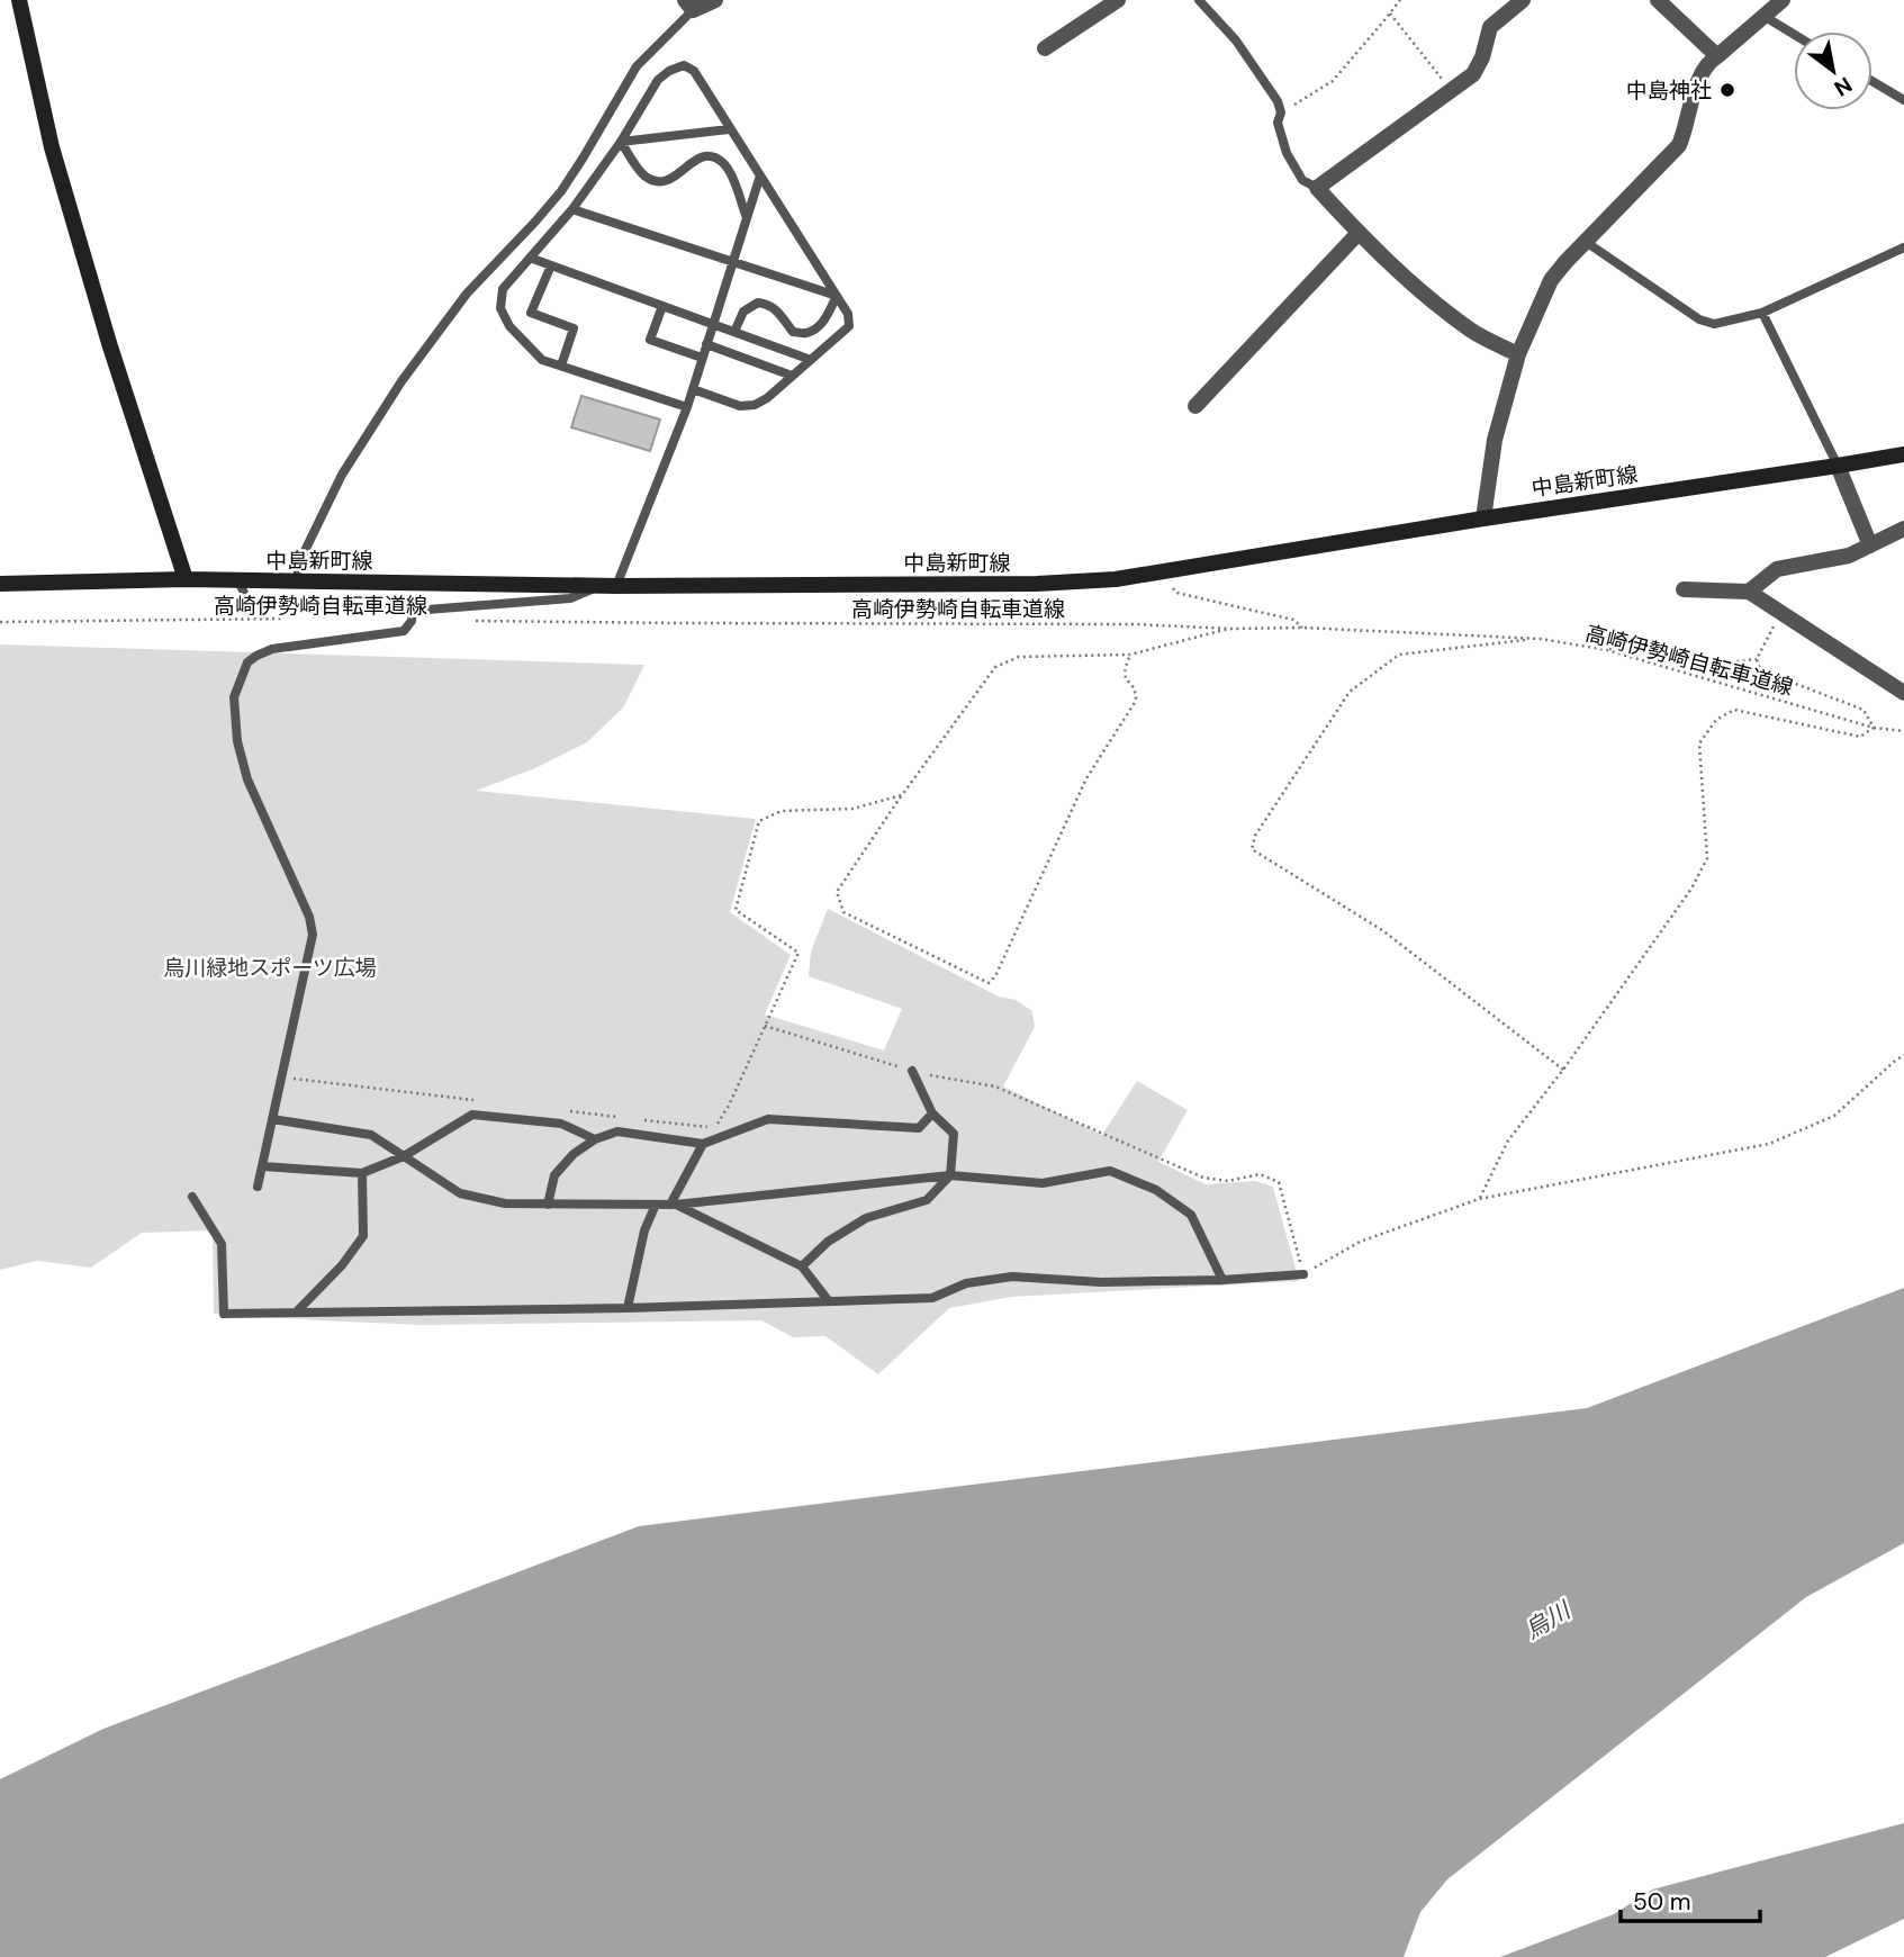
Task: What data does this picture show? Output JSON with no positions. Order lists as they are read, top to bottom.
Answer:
{
  "streets": {
    "main road": ["中島新町線"],
    "path": ["高崎伊勢崎自転車道線"]
  },
  "water": ["烏川"],
  "parks": ["烏川緑地スポーツ広場"],
  "places": ["中島神社"],
  "scale_bar": "50 m",
  "north": "bottom right"
}
